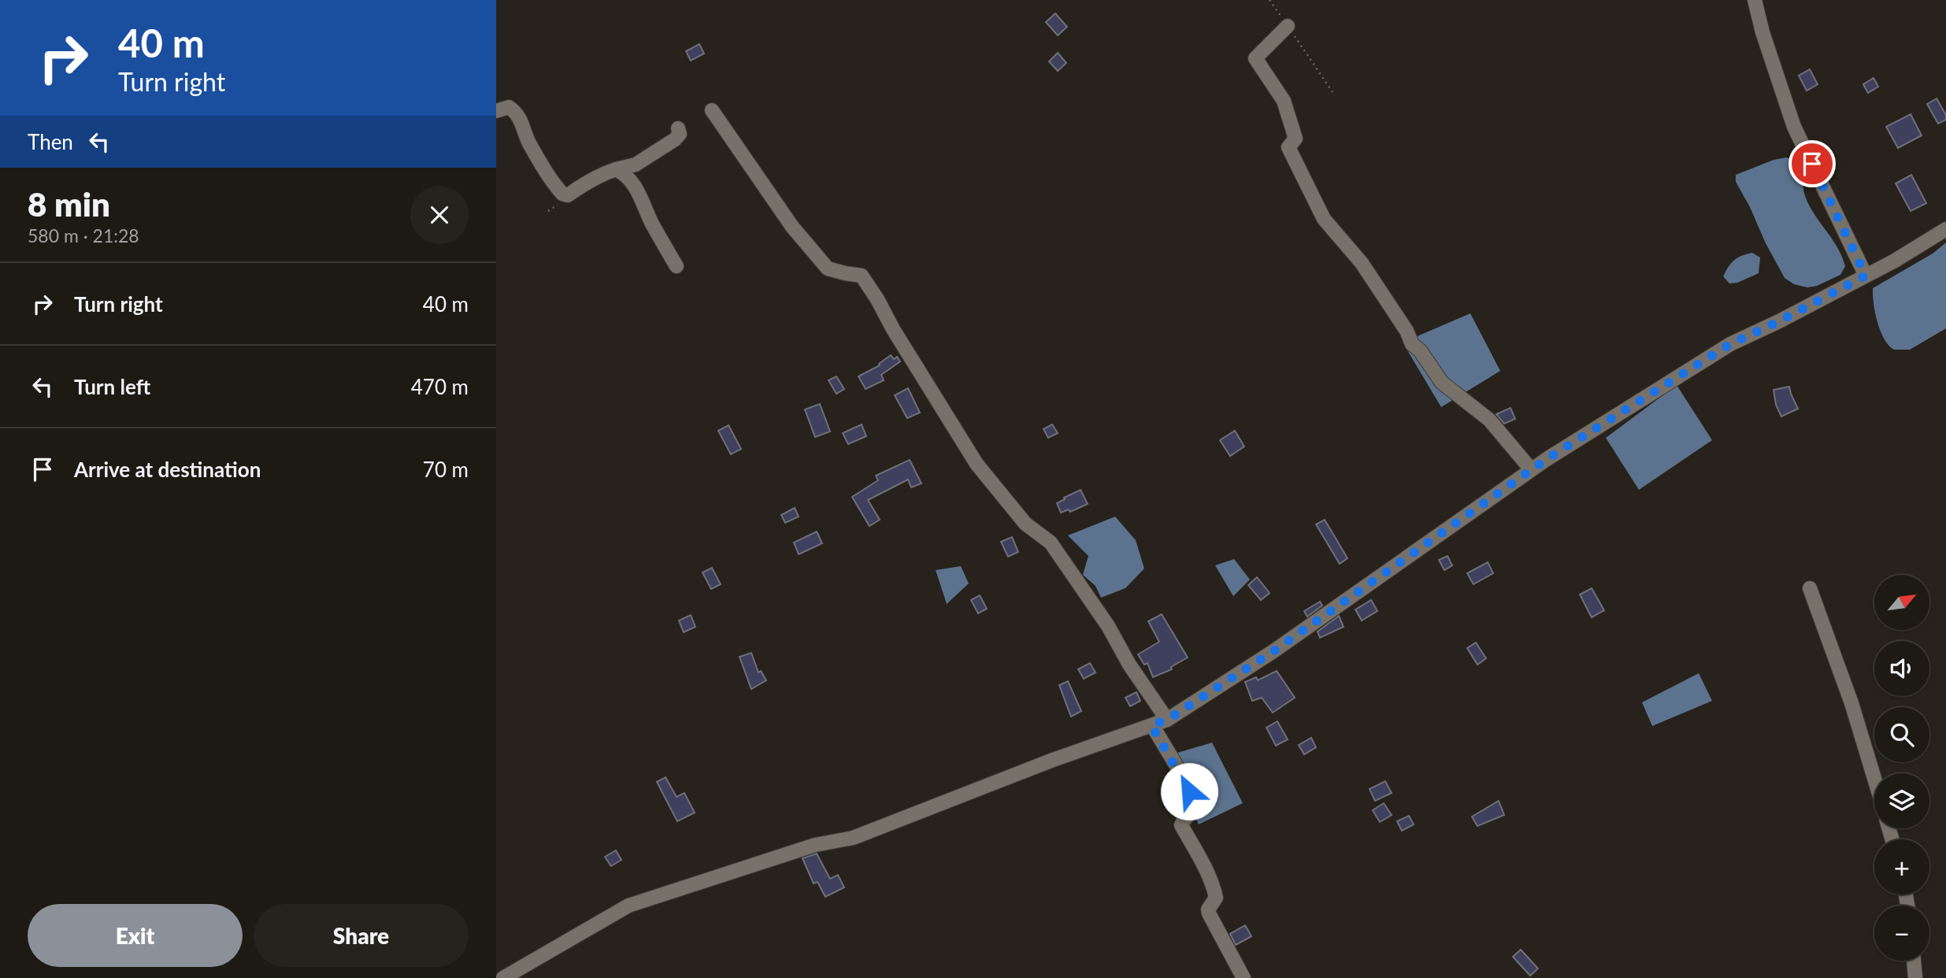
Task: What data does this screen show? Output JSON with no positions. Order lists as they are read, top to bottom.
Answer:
{
  "north": "top right",
  "page": {
    "turn": ["40 m", "Turn right"],
    "then": "Then",
    "heading": ["8 min", "580 m · 21:28"],
    "list": [
      {
        "name": "Turn right",
        "value": "40 m"
      },
      {
        "name": "Turn left",
        "value": "470 m"
      },
      {
        "name": "Arrive at destination",
        "value": "70 m"
      }
    ],
    "map_buttons": ["+", "−"],
    "buttons": ["Exit", "Share"]
  }
}
